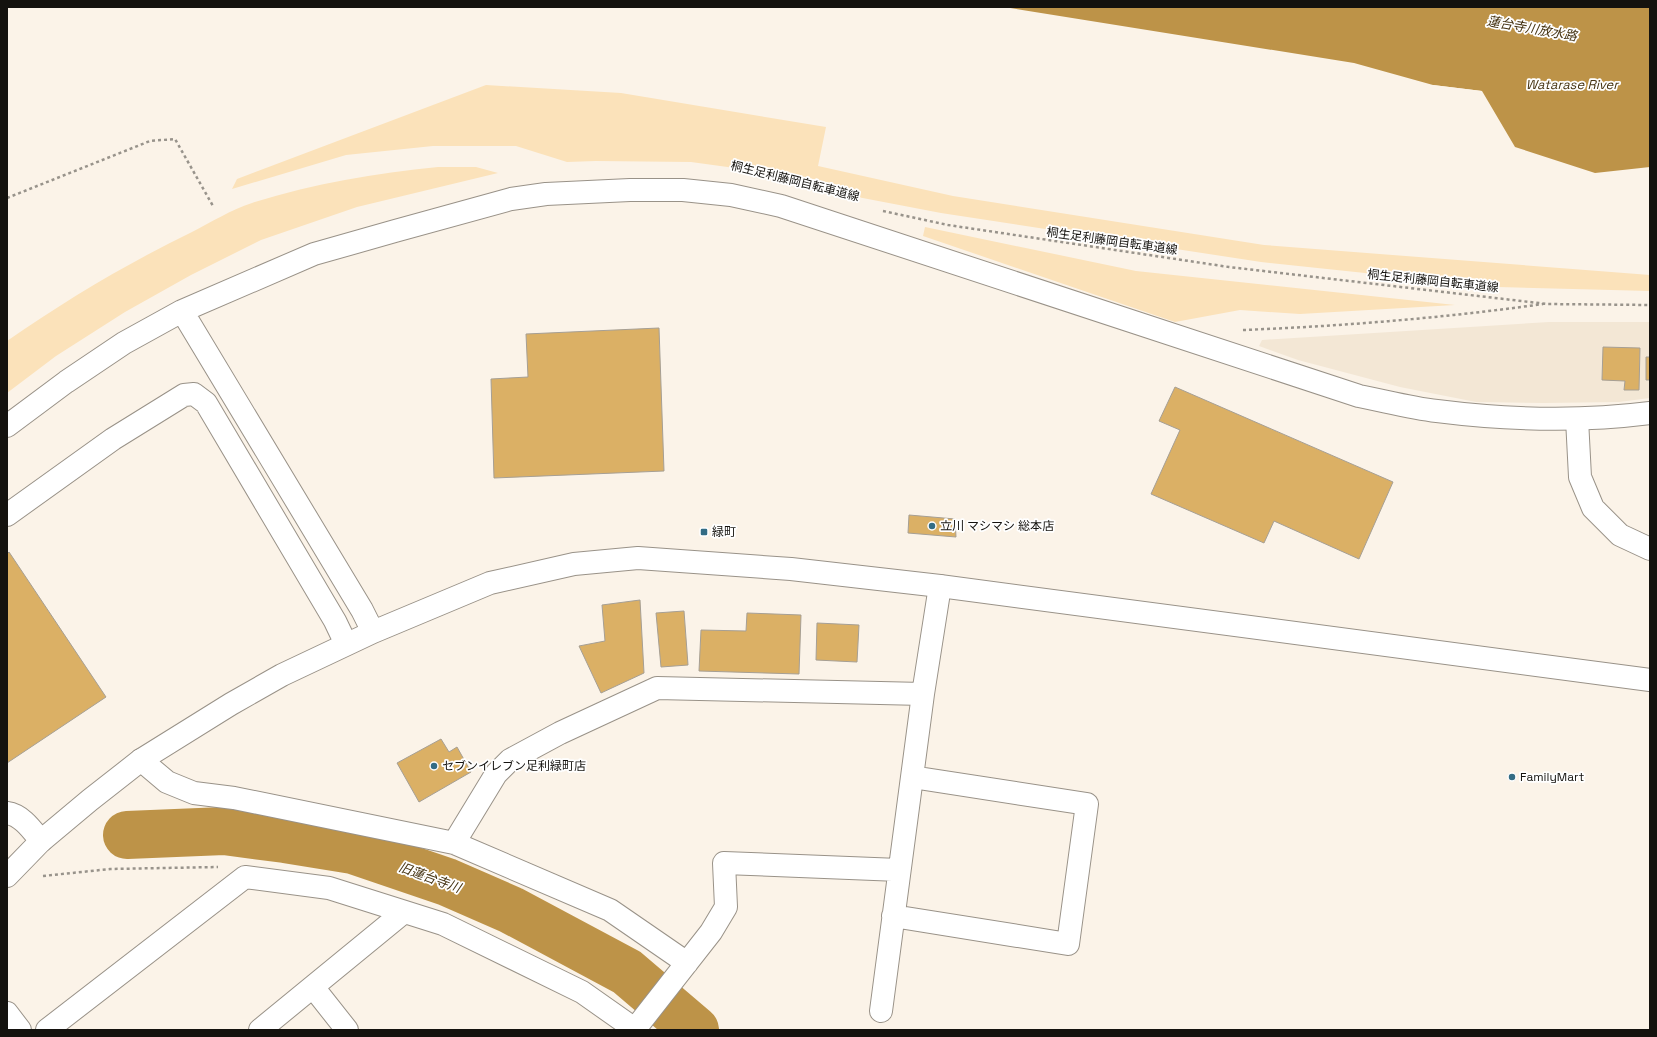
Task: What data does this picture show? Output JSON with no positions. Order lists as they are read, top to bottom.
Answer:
{
  "streets": {
    "path": ["桐生足利藤岡自転車道線"]
  },
  "water": ["蓮台寺川放水路", "Watarase River", "旧蓮台寺川"],
  "places": {
    "other": ["立川 マシマシ 総本店", "セブンイレブン足利緑町店", "FamilyMart"],
    "transit": ["緑町"]
  }
}
